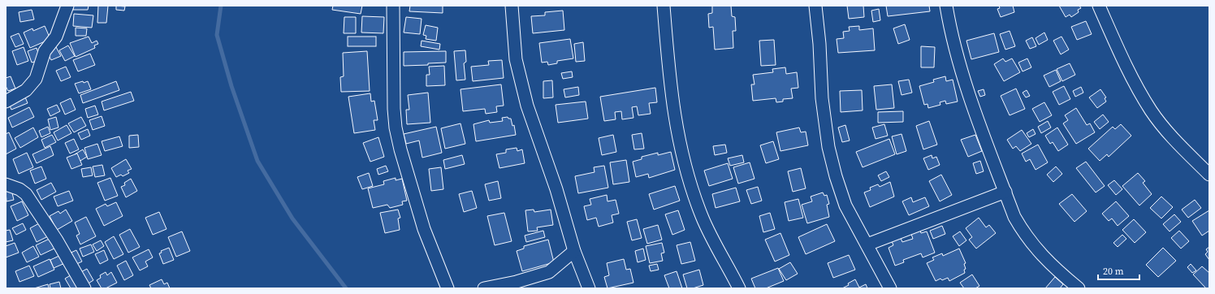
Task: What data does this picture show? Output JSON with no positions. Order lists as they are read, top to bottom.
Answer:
{
  "scale_bar": "20 m"
}
